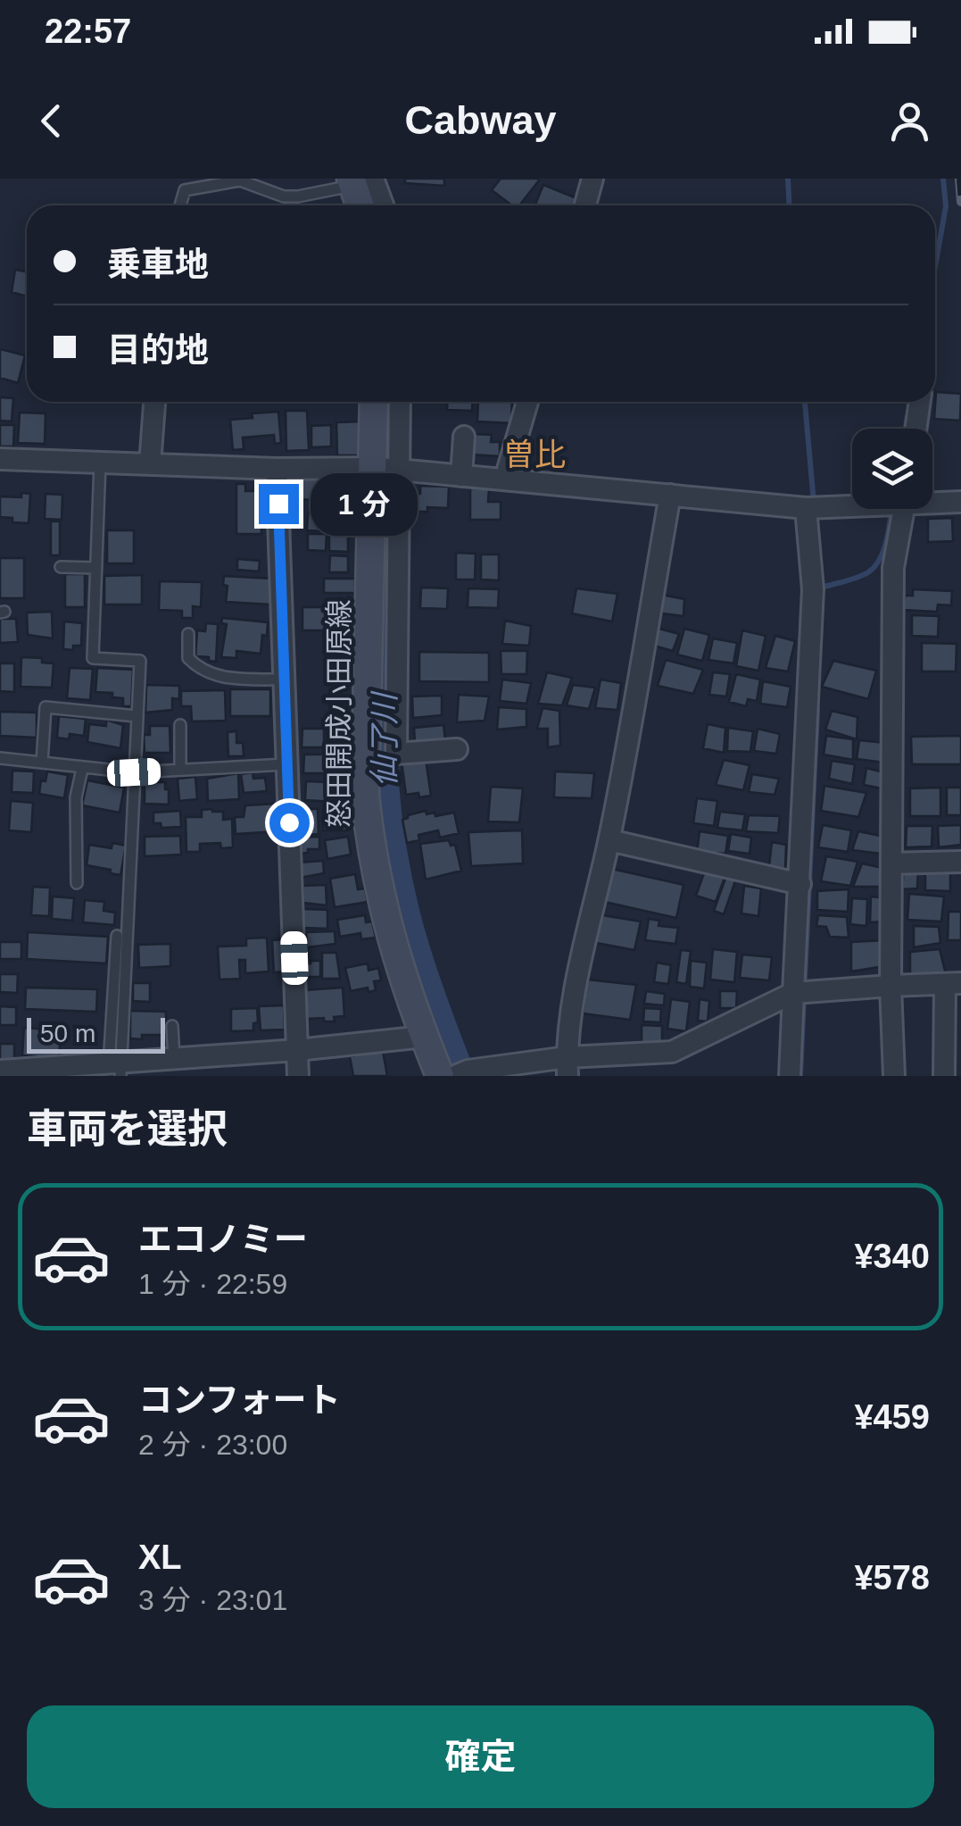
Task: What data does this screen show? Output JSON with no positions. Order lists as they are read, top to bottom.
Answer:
{
  "streets": {
    "main road": ["怒田開成小田原線"]
  },
  "districts": ["曽比"],
  "water": ["仙了川"],
  "scale_bar": "50 m",
  "page": {
    "status": "22:57",
    "header": "Cabway",
    "banner": ["乗車地", "目的地"],
    "bubble": "1 分",
    "scale": "50 m",
    "heading": "車両を選択",
    "list": [
      {
        "name": "エコノミー",
        "note": "1 分 · 22:59",
        "value": "¥340"
      },
      {
        "name": "コンフォート",
        "note": "2 分 · 23:00",
        "value": "¥459"
      },
      {
        "name": "XL",
        "note": "3 分 · 23:01",
        "value": "¥578"
      }
    ],
    "buttons": "確定"
  }
}
